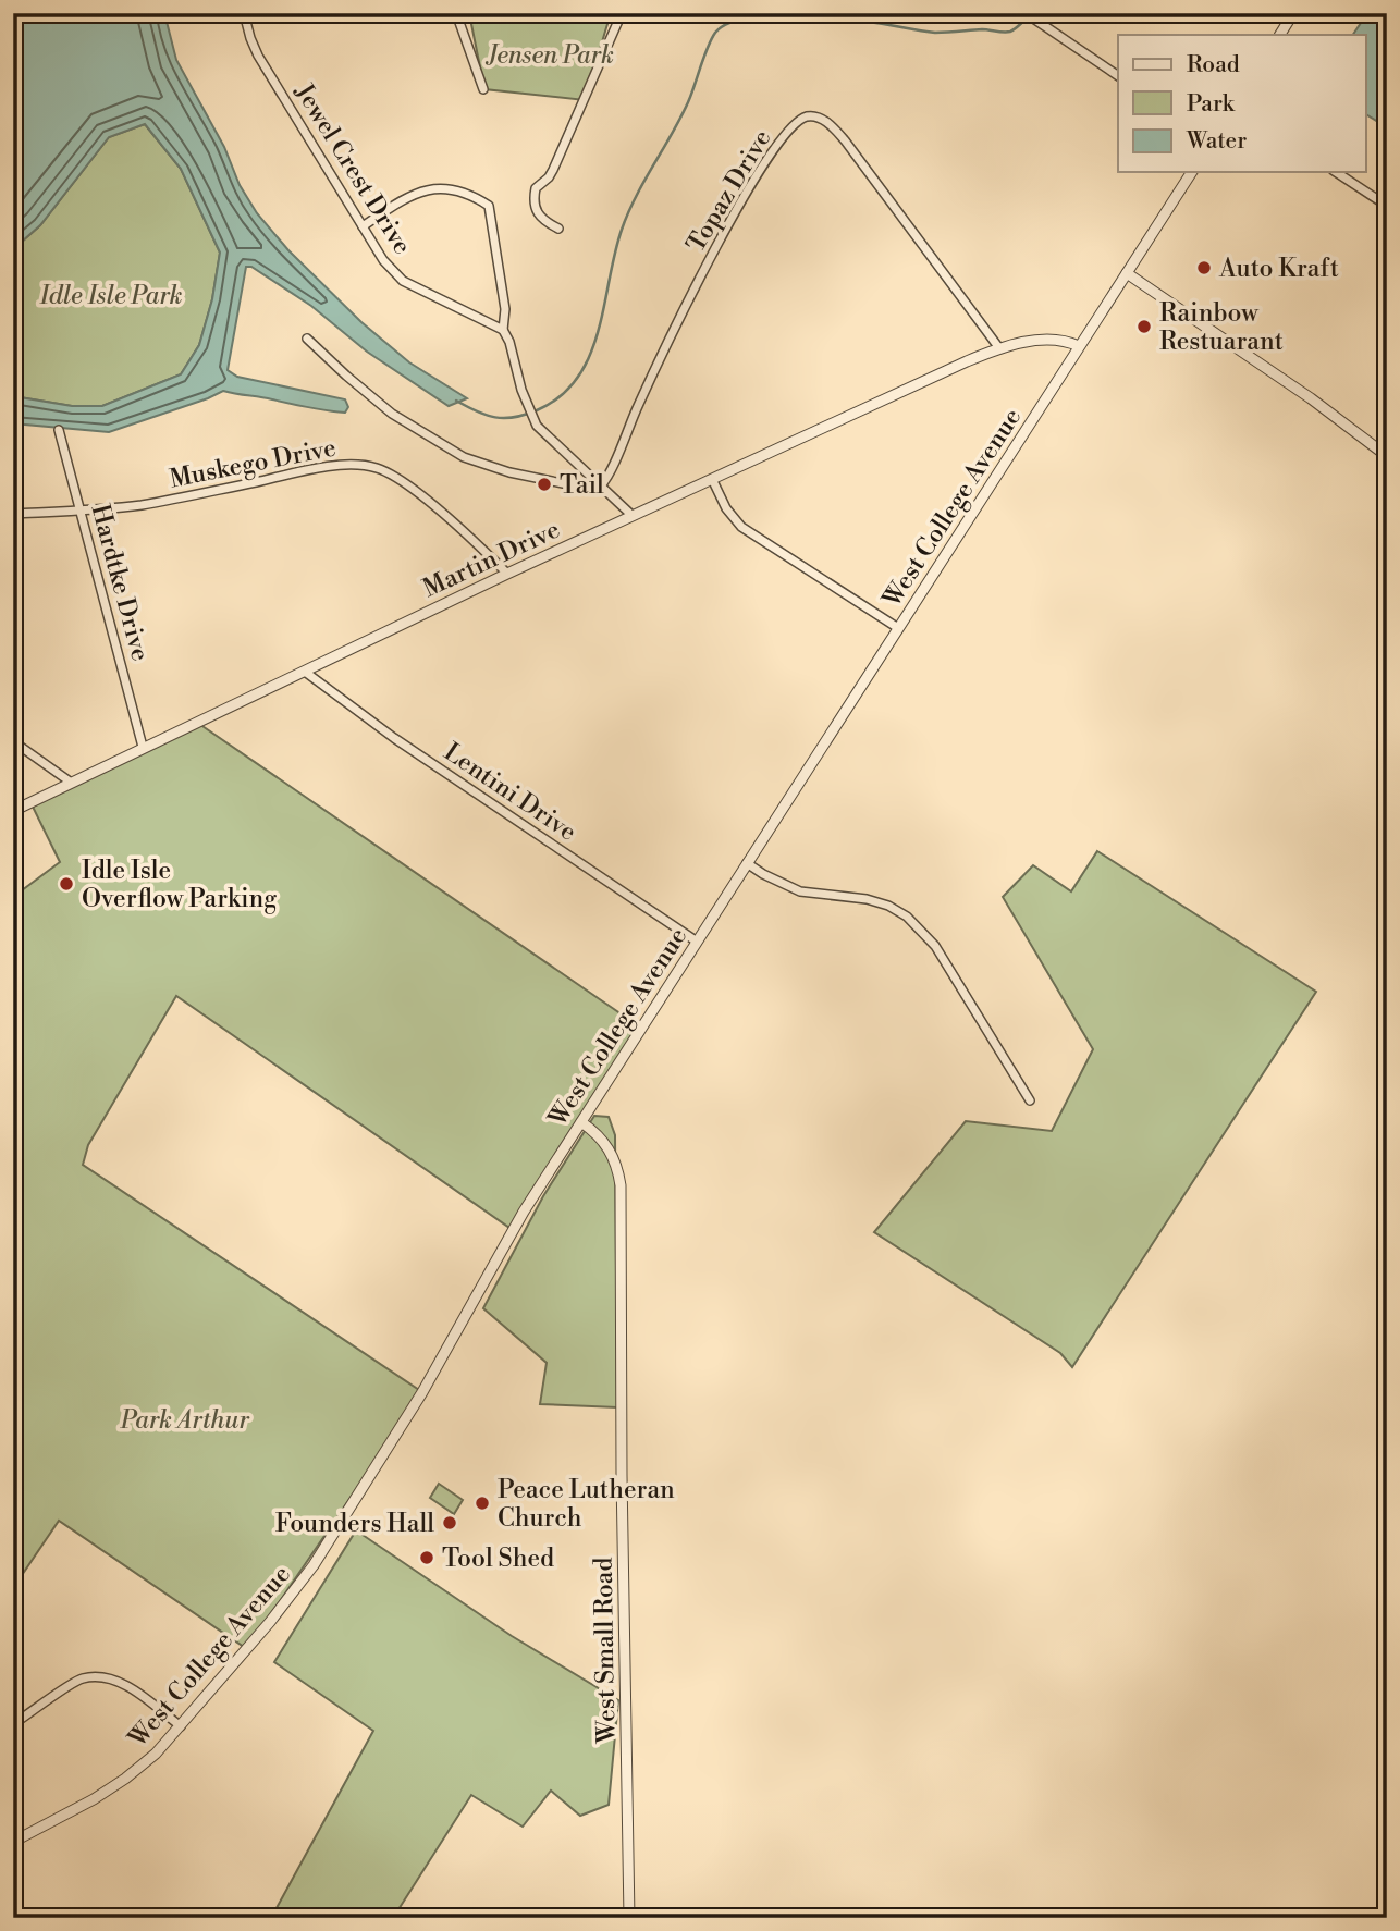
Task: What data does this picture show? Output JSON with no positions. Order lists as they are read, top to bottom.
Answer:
{
  "streets": {
    "street": [
      "Jewel Crest Drive",
      "Topaz Drive",
      "Muskego Drive",
      "West College Avenue",
      "Martin Drive",
      "Hardtke Drive",
      "Lentini Drive",
      "West Small Road"
    ]
  },
  "crossings": [
    ["Topaz Drive", "Martin Drive"],
    ["Muskego Drive", "Martin Drive"],
    ["Muskego Drive", "Hardtke Drive"],
    ["West College Avenue", "Martin Drive"],
    ["West College Avenue", "Lentini Drive"],
    ["West College Avenue", "West Small Road"],
    ["Martin Drive", "Hardtke Drive"],
    ["Martin Drive", "Lentini Drive"]
  ],
  "parks": ["Jensen Park", "Idle Isle Park", "Park Arthur"],
  "places": [
    "Auto Kraft",
    "Rainbow Restuarant",
    "Tail",
    "Idle Isle Overflow Parking",
    "Peace Lutheran Church",
    "Founders Hall",
    "Tool Shed"
  ],
  "legend": ["Road", "Park", "Water"]
}
